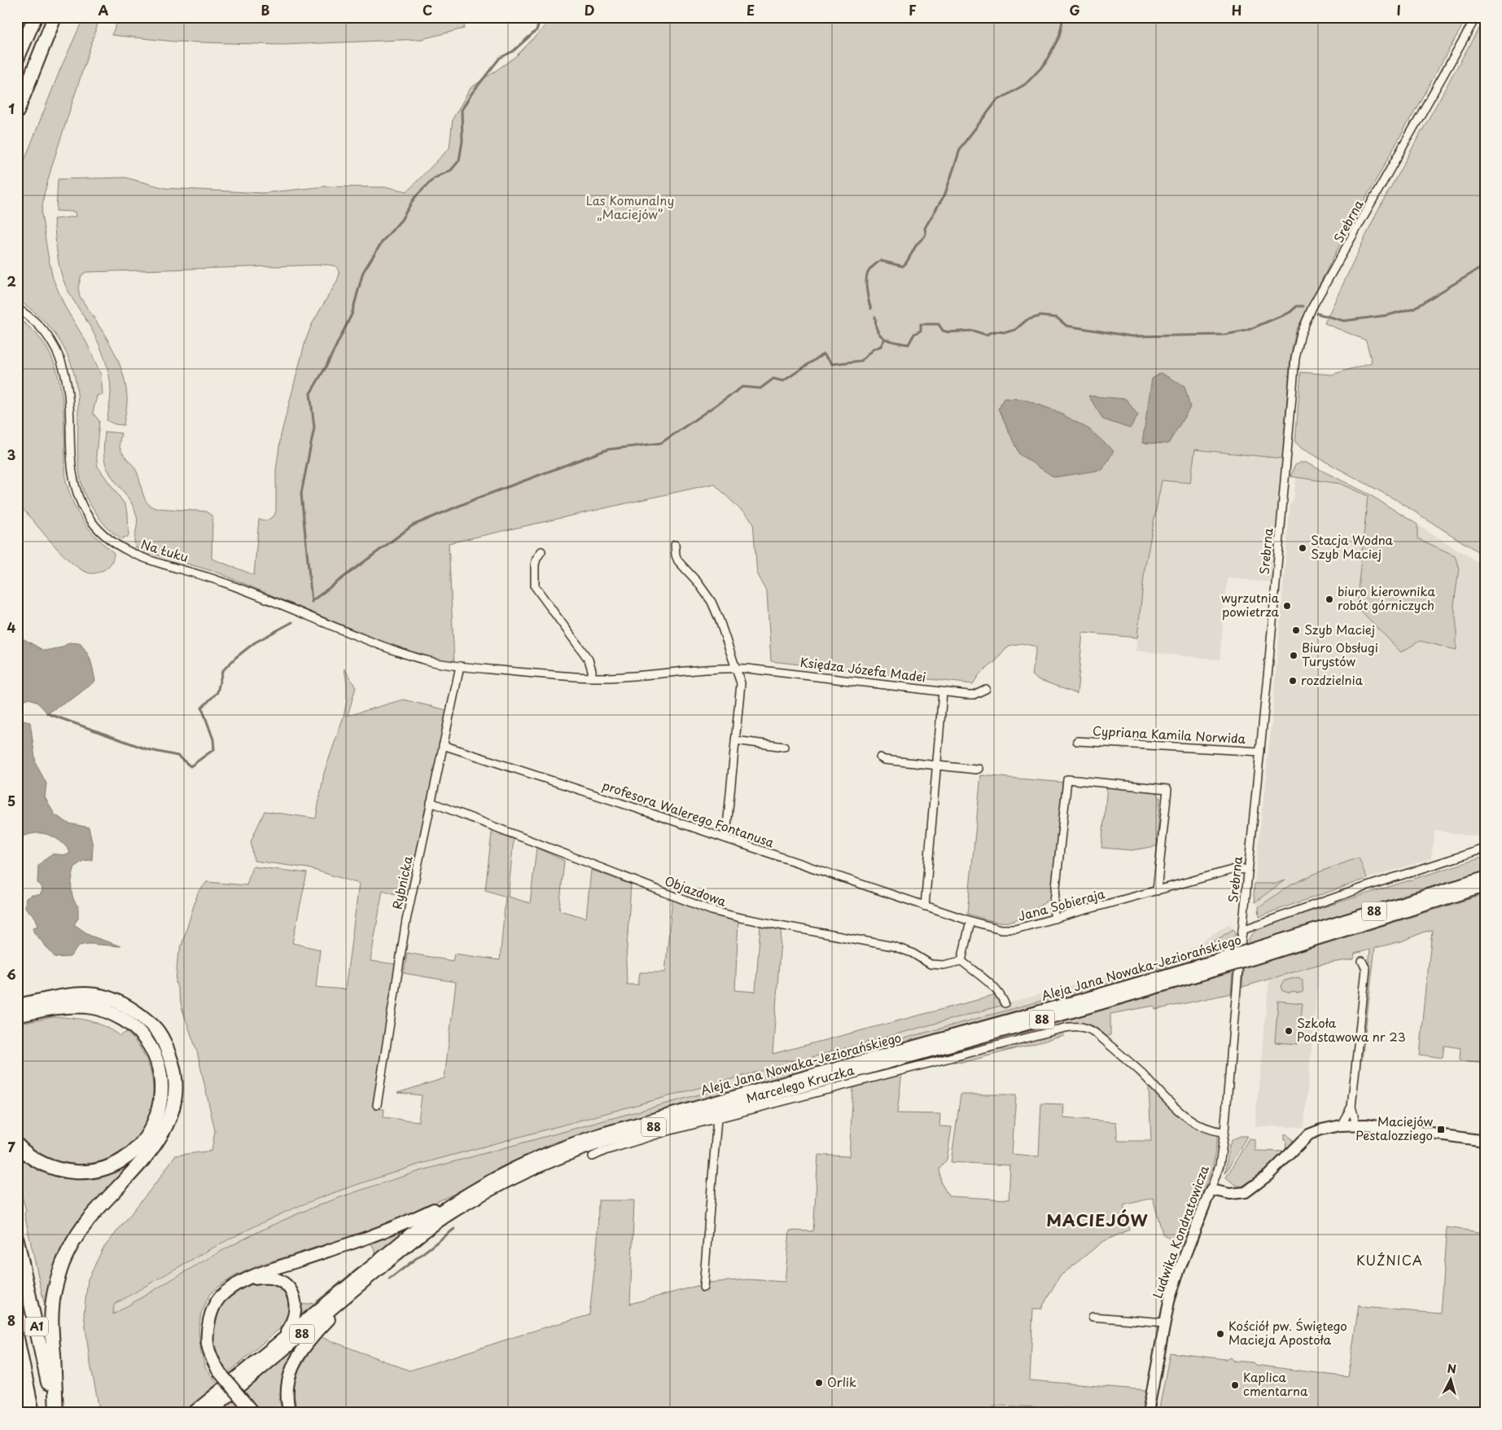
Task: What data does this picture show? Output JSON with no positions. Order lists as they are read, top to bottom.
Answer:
{
  "streets": {
    "highway": ["A1"],
    "main road": ["88", "Aleja Jana Nowaka-Jeziorańskiego"],
    "street": [
      "Srebrna",
      "Na Łuku",
      "Księdza Józefa Madei",
      "Cypriana Kamila Norwida",
      "profesora Walerego Fontanusa",
      "Rybnicka",
      "Objazdowa",
      "Jana Sobieraja",
      "Marcelego Kruczka",
      "Ludwika Kondratowicza"
    ]
  },
  "crossings": [
    ["Srebrna", "Cypriana Kamila Norwida"],
    ["Srebrna", "Jana Sobieraja"],
    ["Srebrna", "Marcelego Kruczka"],
    ["Srebrna", "Ludwika Kondratowicza"],
    ["Na Łuku", "Księdza Józefa Madei"],
    ["Na Łuku", "Rybnicka"],
    ["Księdza Józefa Madei", "Rybnicka"],
    ["profesora Walerego Fontanusa", "Rybnicka"],
    ["profesora Walerego Fontanusa", "Jana Sobieraja"],
    ["Rybnicka", "Objazdowa"],
    ["Marcelego Kruczka", "Ludwika Kondratowicza"]
  ],
  "districts": ["MACIEJÓW", "KUŹNICA"],
  "parks": ["Las Komunalny „Maciejów”"],
  "places": {
    "other": [
      "Stacja Wodna Szyb Maciej",
      "biuro kierownika robót górniczych",
      "wyrzutnia powietrza",
      "Szyb Maciej",
      "Biuro Obsługi Turystów",
      "rozdzielnia",
      "Szkoła Podstawowa nr 23",
      "Kościół pw. Świętego Macieja Apostoła",
      "Orlik",
      "Kaplica cmentarna"
    ],
    "transit": ["Maciejów Pestalozziego"]
  },
  "north": "top",
  "grid": {
    "columns": [
      "A",
      "B",
      "C",
      "D",
      "E",
      "F",
      "G",
      "H",
      "I"
    ],
    "rows": [
      "1",
      "2",
      "3",
      "4",
      "5",
      "6",
      "7",
      "8"
    ]
  }
}
